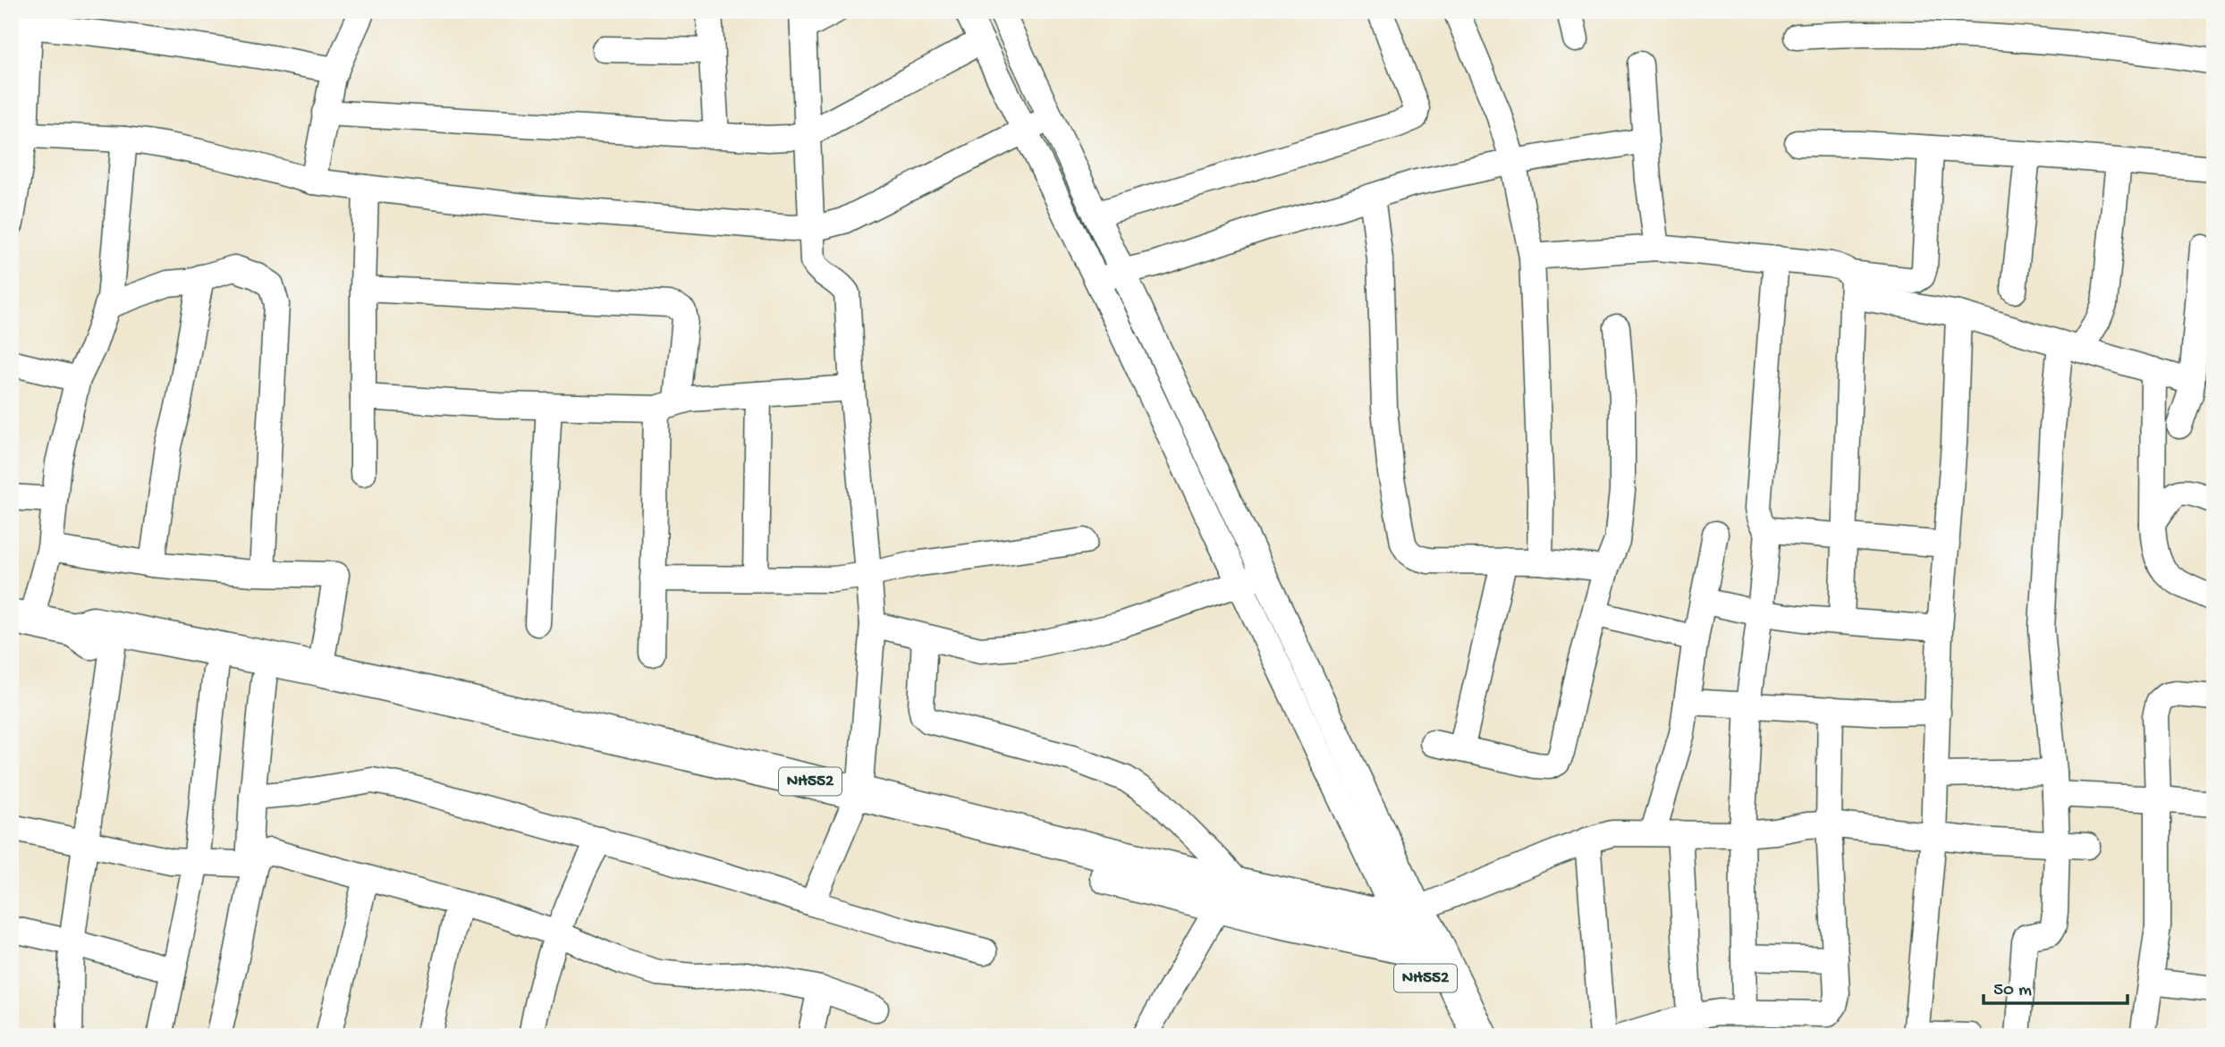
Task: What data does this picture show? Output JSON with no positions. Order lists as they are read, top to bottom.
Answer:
{
  "streets": {
    "highway": ["NH552"]
  },
  "scale_bar": "50 m"
}
